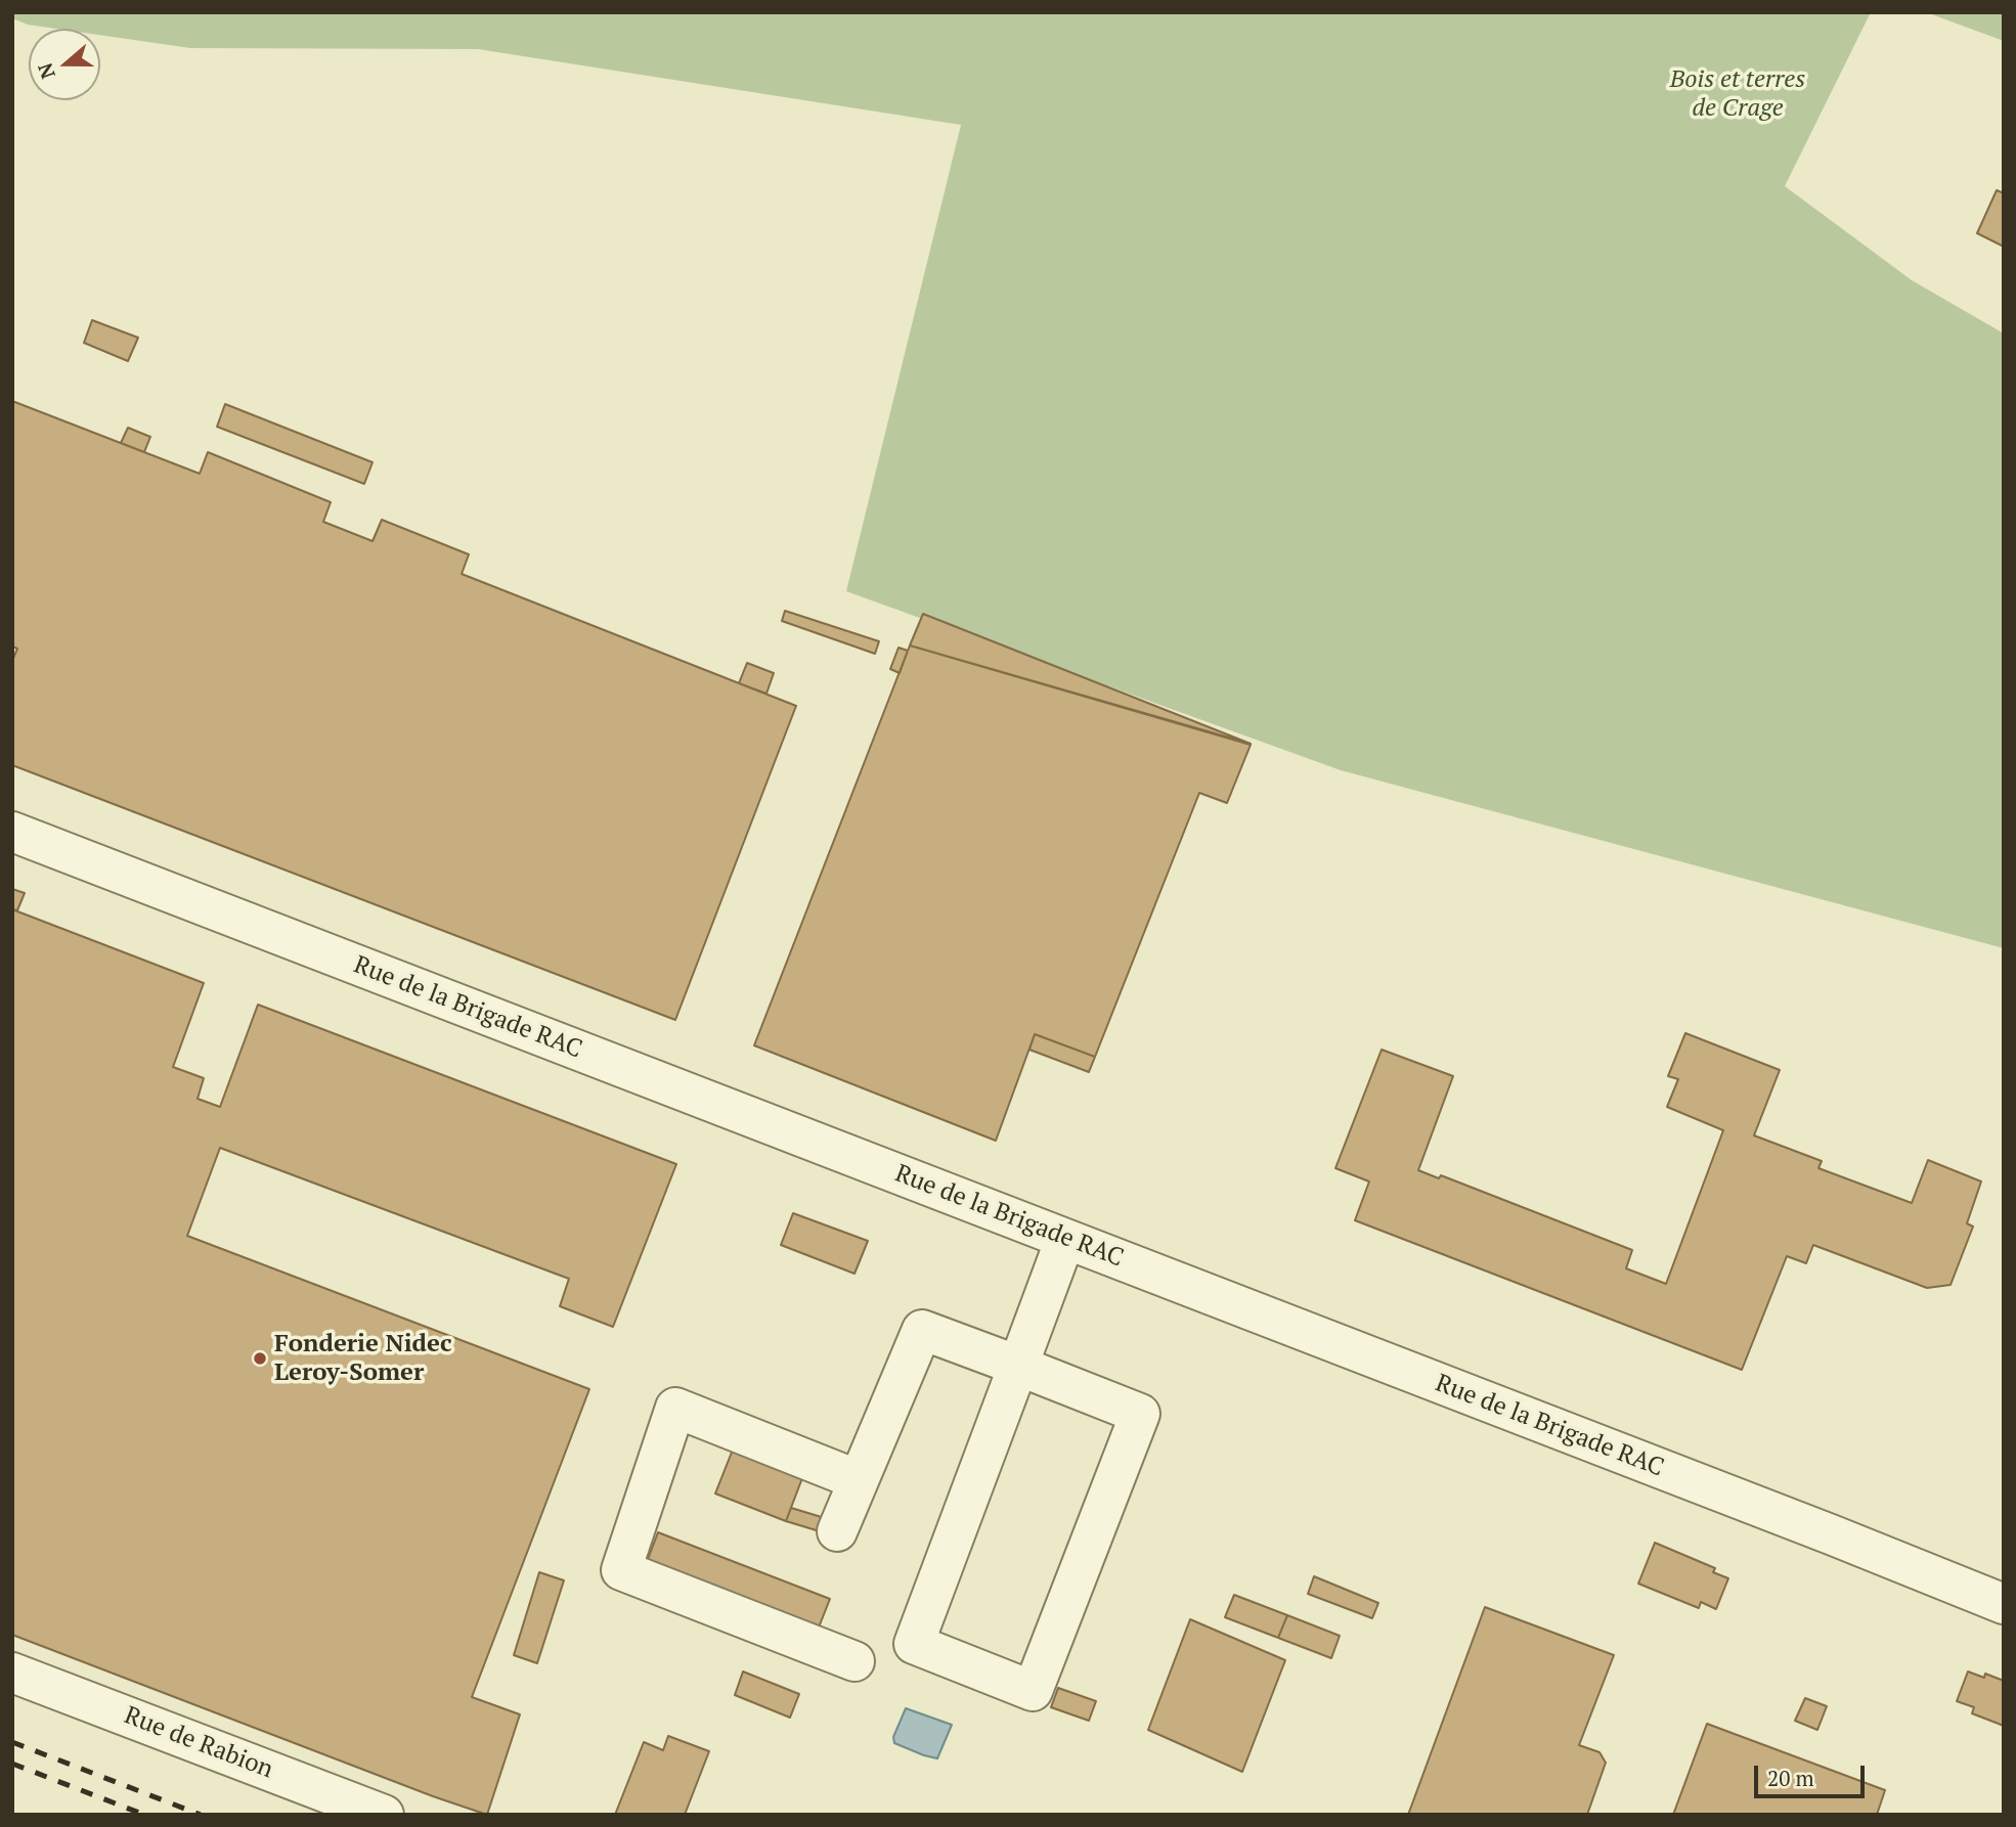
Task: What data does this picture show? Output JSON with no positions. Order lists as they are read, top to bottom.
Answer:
{
  "streets": {
    "street": ["Rue de la Brigade RAC", "Rue de Rabion"]
  },
  "parks": ["Bois et terres de Crage"],
  "places": ["Fonderie Nidec Leroy-Somer"],
  "scale_bar": "20 m",
  "north": "left"
}
